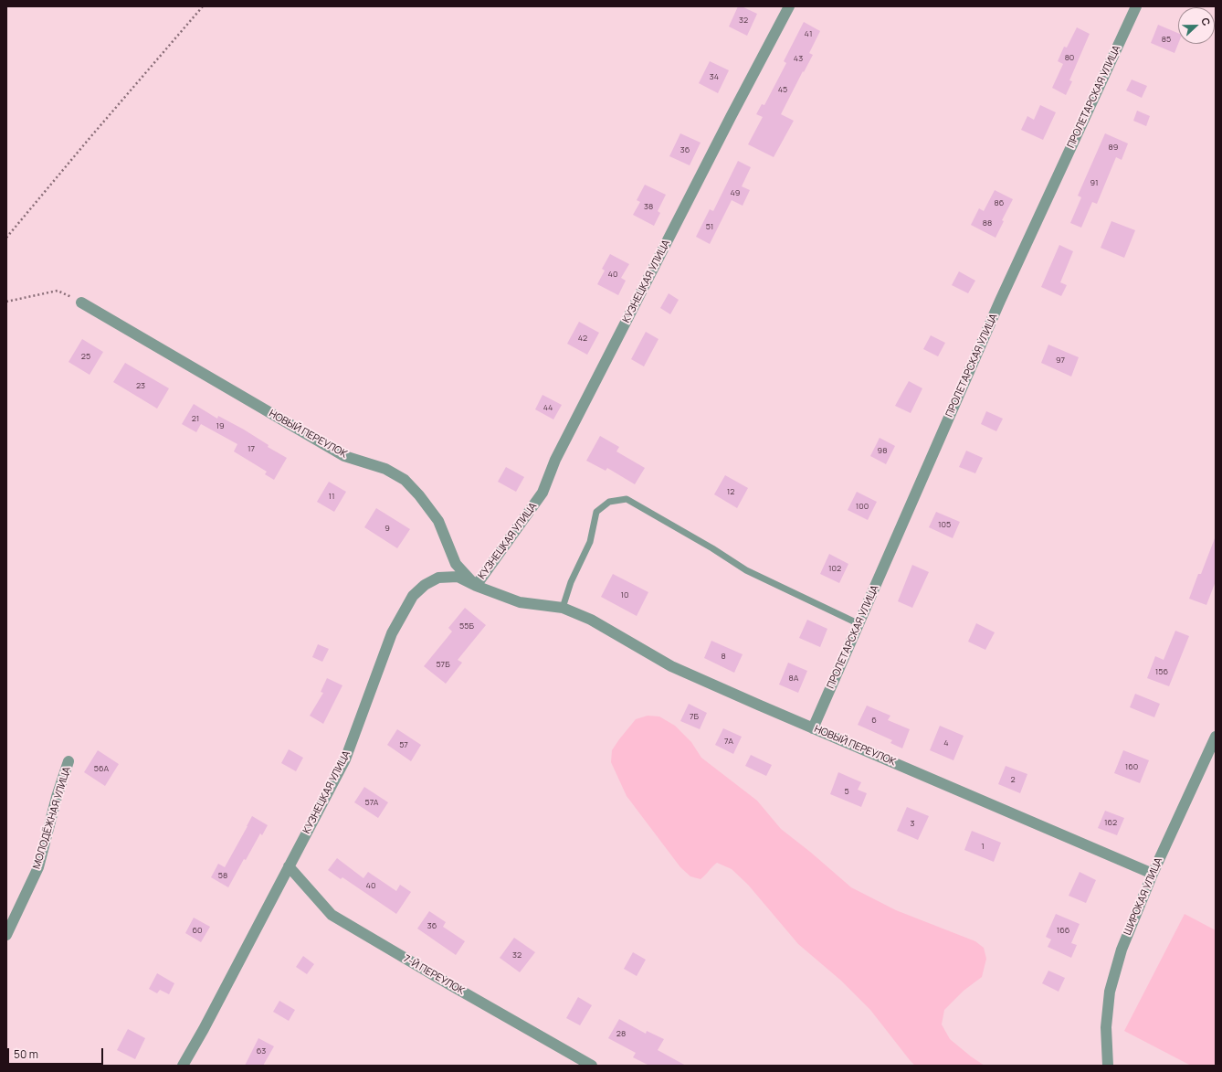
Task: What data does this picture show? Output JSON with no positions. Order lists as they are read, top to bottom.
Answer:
{
  "streets": {
    "street": [
      "ПРОЛЕТАРСКАЯ УЛИЦА",
      "КУЗНЕЦКАЯ УЛИЦА",
      "НОВЫЙ ПЕРЕУЛОК",
      "МОЛОДЁЖНАЯ УЛИЦА",
      "ШИРОКАЯ УЛИЦА",
      "7-Й ПЕРЕУЛОК"
    ]
  },
  "crossings": [
    ["ПРОЛЕТАРСКАЯ УЛИЦА", "НОВЫЙ ПЕРЕУЛОК"],
    ["КУЗНЕЦКАЯ УЛИЦА", "НОВЫЙ ПЕРЕУЛОК"],
    ["КУЗНЕЦКАЯ УЛИЦА", "7-Й ПЕРЕУЛОК"],
    ["НОВЫЙ ПЕРЕУЛОК", "ШИРОКАЯ УЛИЦА"]
  ],
  "house_numbers": [
    "32",
    "41",
    "85",
    "80",
    "43",
    "34",
    "45",
    "89",
    "36",
    "91",
    "49",
    "86",
    "38",
    "88",
    "51",
    "40",
    "42",
    "25",
    "97",
    "23",
    "44",
    "21",
    "19",
    "17",
    "98",
    "12",
    "11",
    "100",
    "105",
    "9",
    "102",
    "10",
    "55Б",
    "8",
    "57Б",
    "156",
    "8А",
    "7Б",
    "6",
    "7А",
    "4",
    "57",
    "160",
    "56А",
    "2",
    "5",
    "57А",
    "162",
    "3",
    "1",
    "58",
    "40",
    "36",
    "60",
    "166",
    "32",
    "28",
    "63"
  ],
  "scale_bar": "50 m",
  "north": "right"
}
